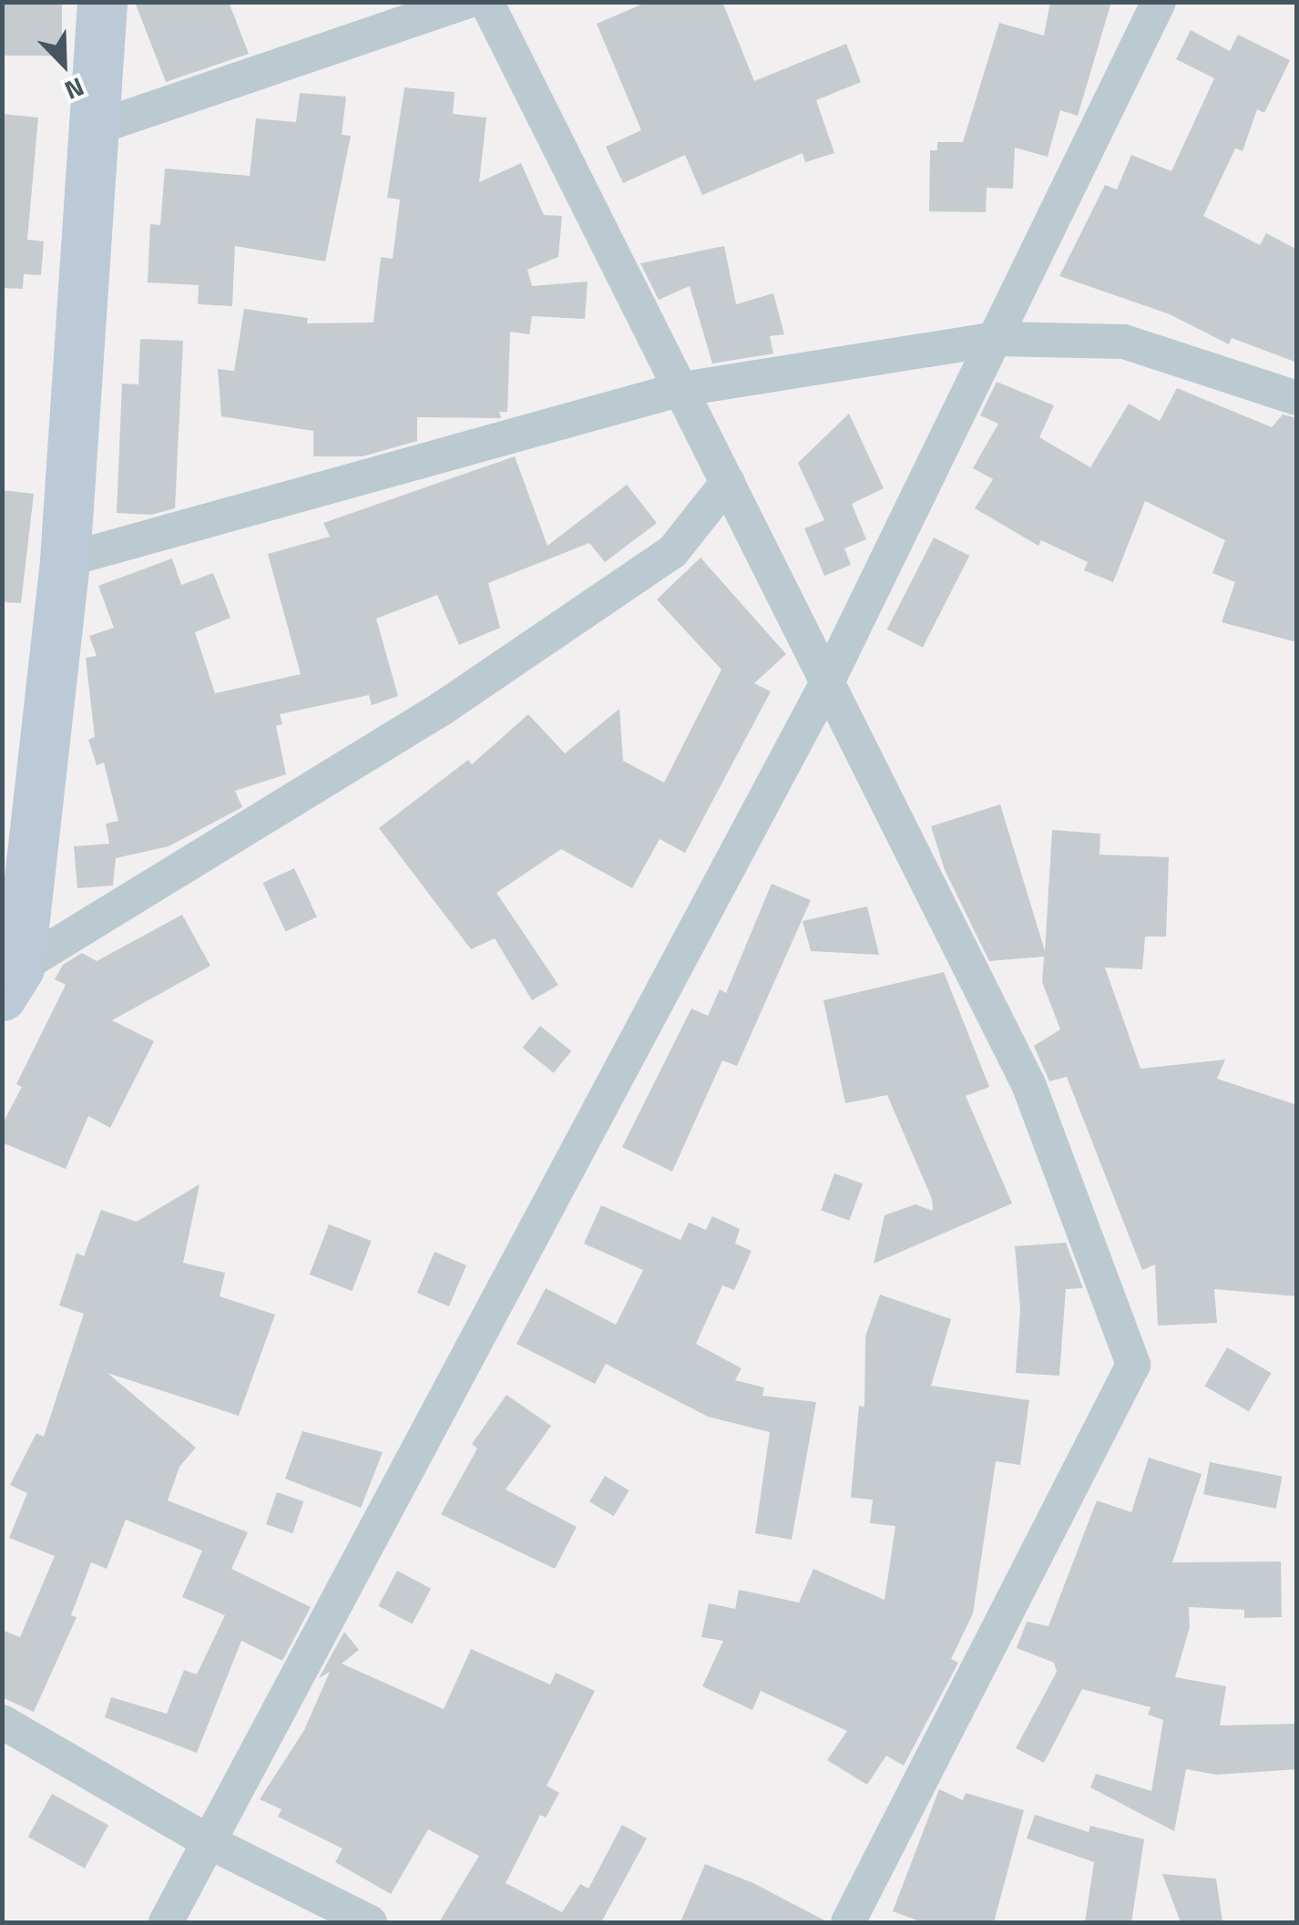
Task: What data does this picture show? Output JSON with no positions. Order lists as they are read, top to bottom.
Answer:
{
  "north": "bottom right"
}
